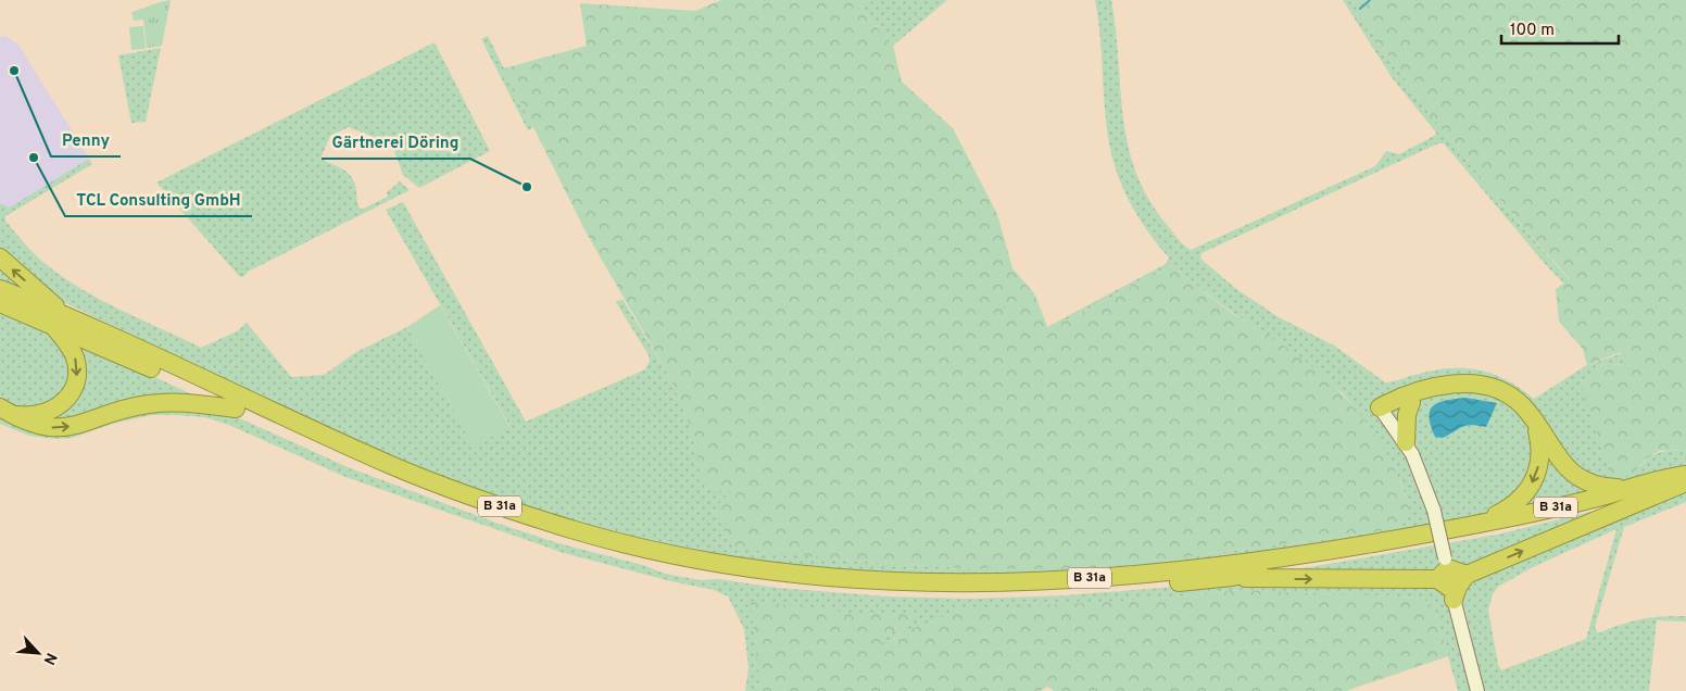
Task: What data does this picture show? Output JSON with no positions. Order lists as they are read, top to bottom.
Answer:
{
  "streets": {
    "highway": ["B 31a"]
  },
  "places": ["Penny", "TCL Consulting GmbH", "Gärtnerei Döring"],
  "scale_bar": "100 m",
  "north": "bottom right"
}
